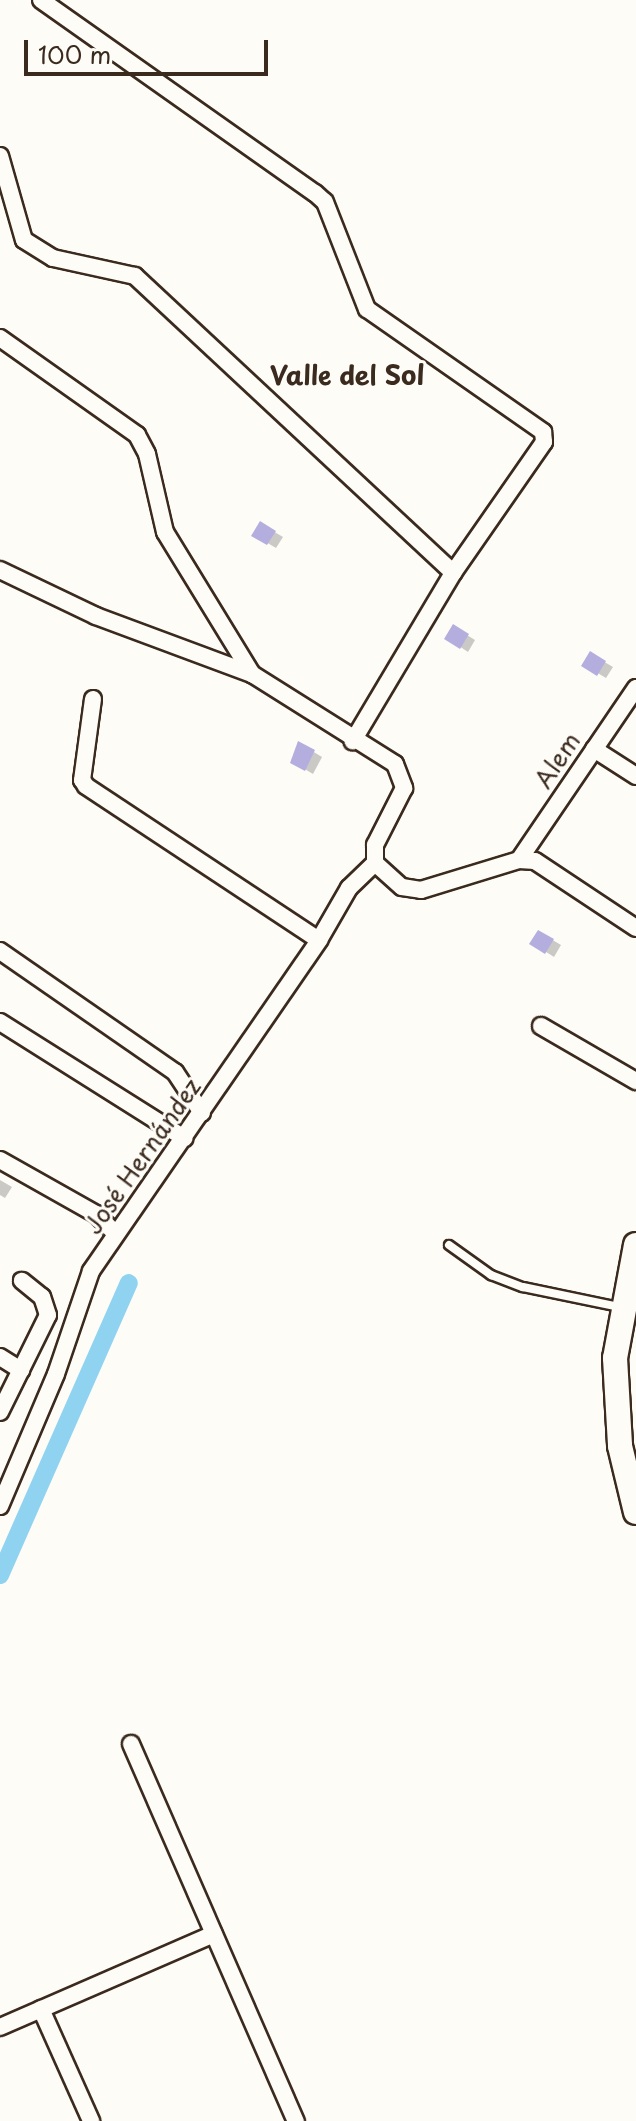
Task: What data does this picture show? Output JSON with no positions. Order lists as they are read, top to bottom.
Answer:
{
  "streets": {
    "street": ["Alem", "José Hernández"]
  },
  "districts": ["Valle del Sol"],
  "scale_bar": "100 m"
}
